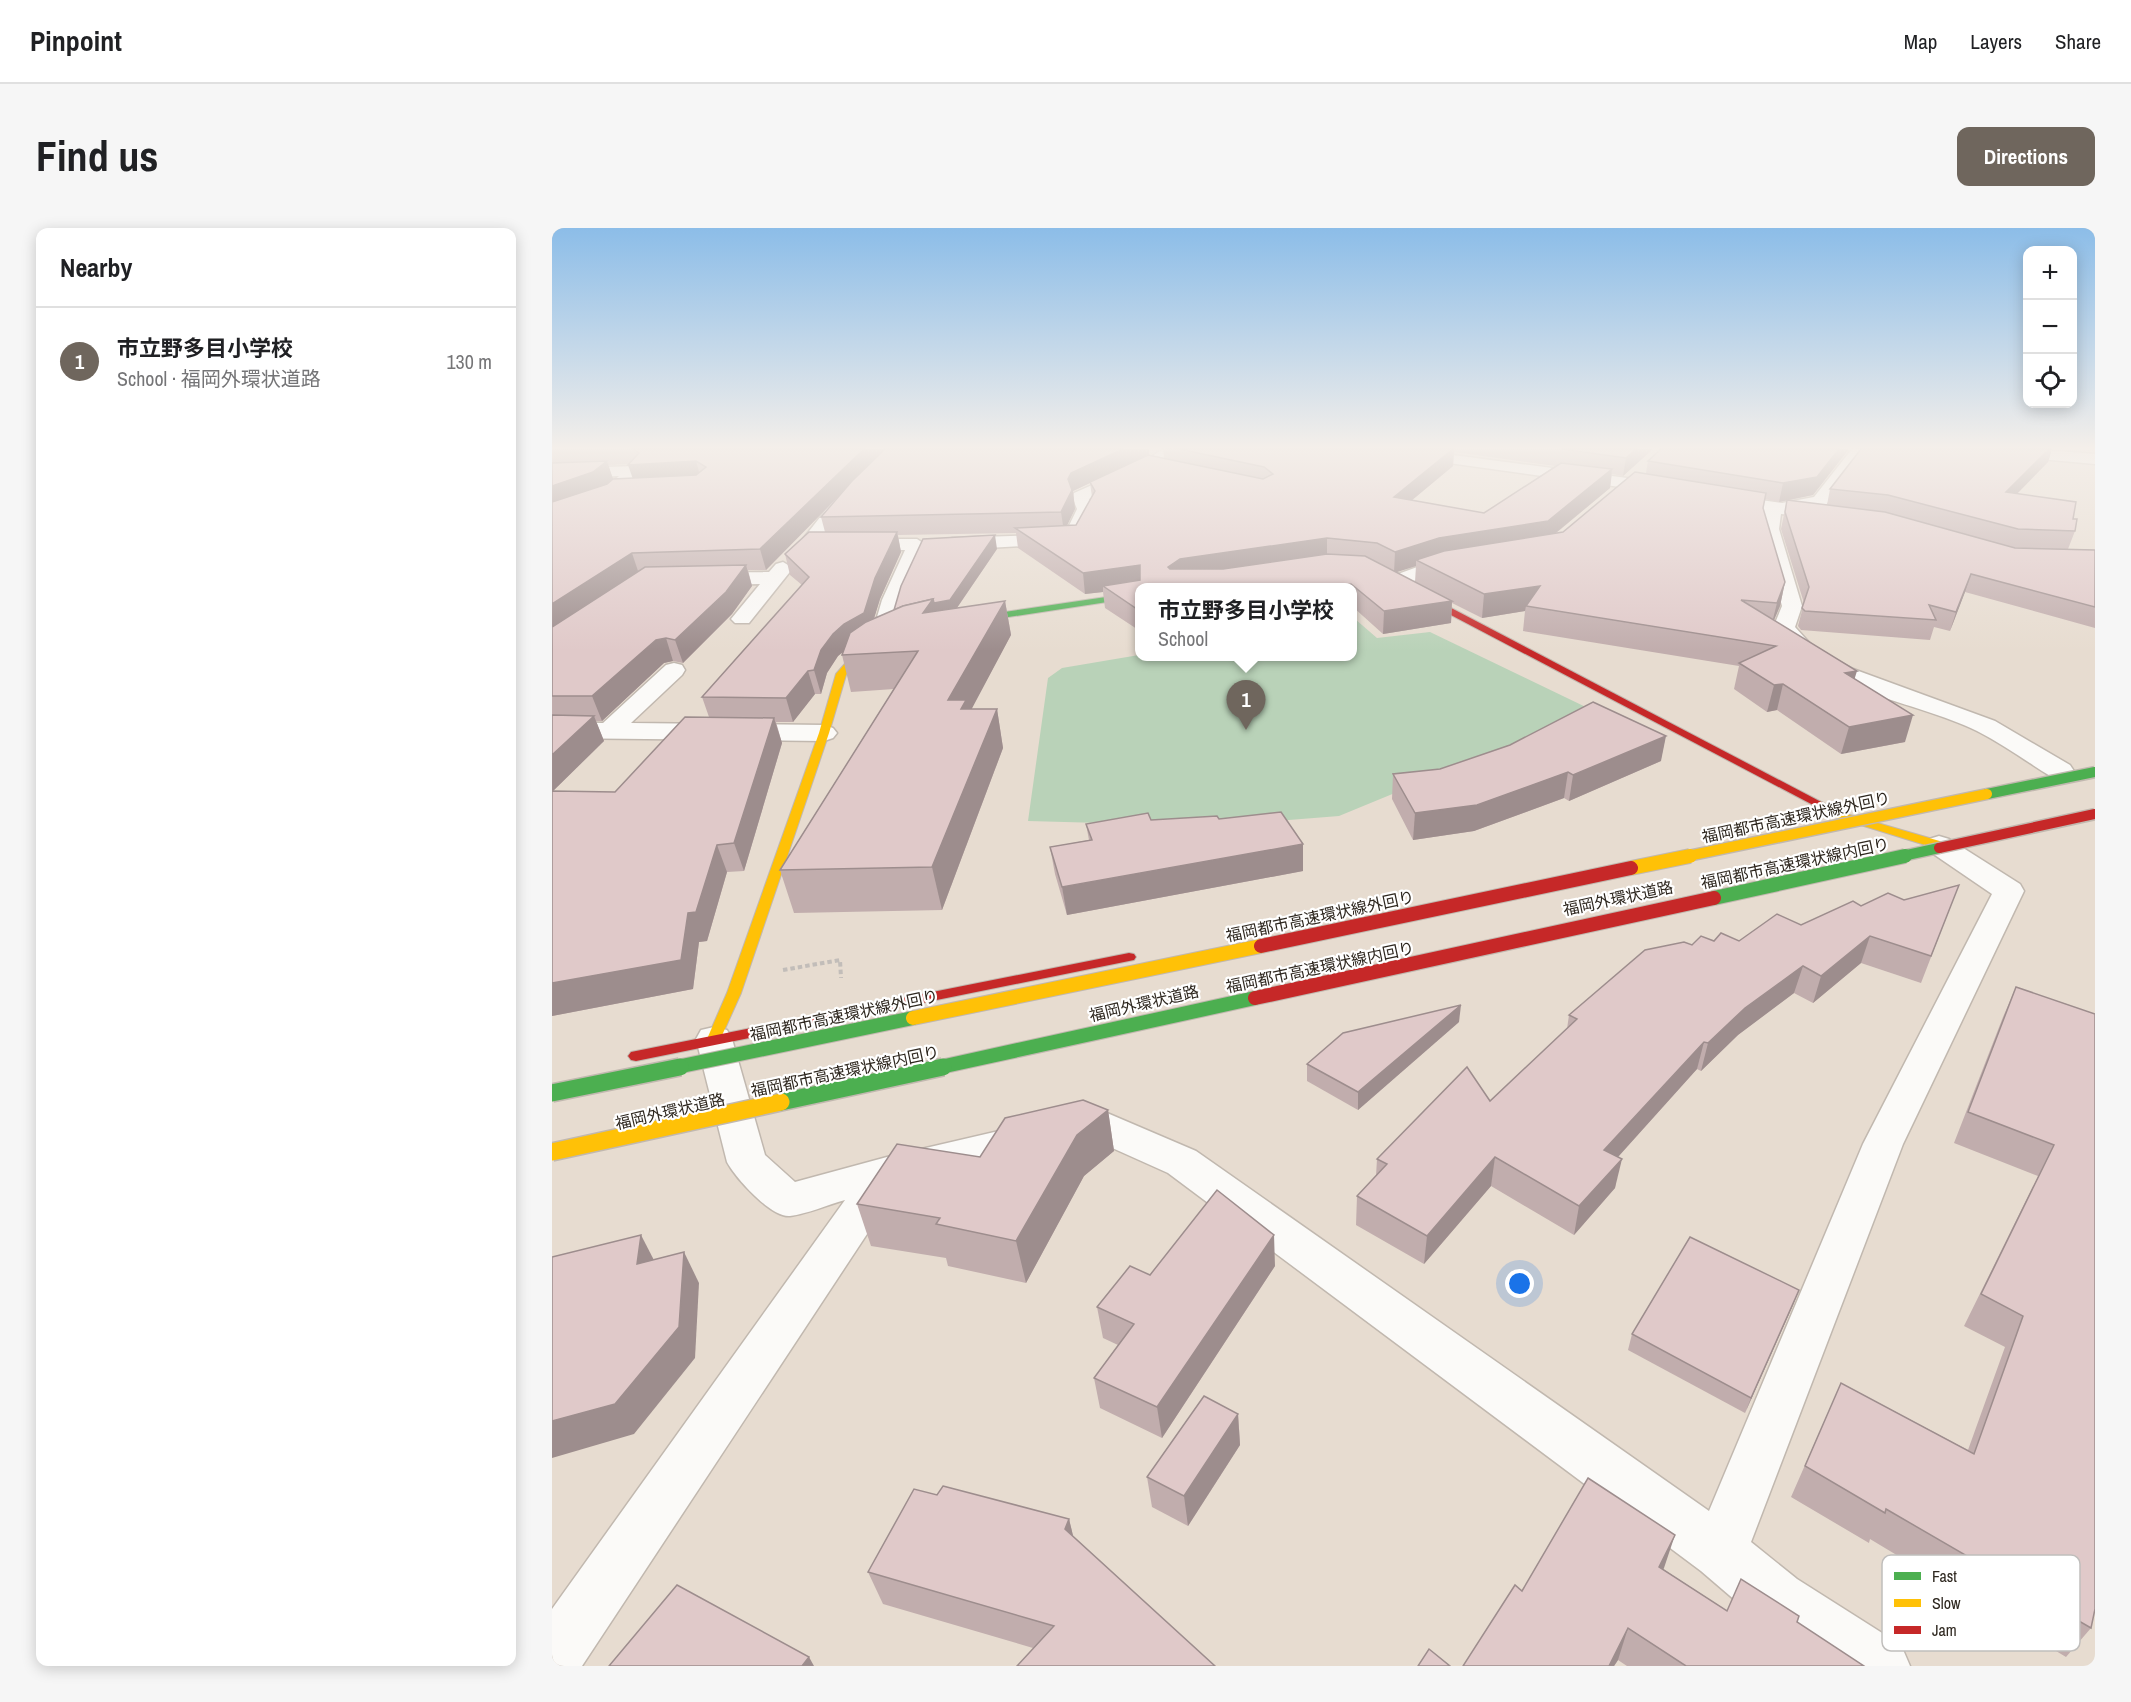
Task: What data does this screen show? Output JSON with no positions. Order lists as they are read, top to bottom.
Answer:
{
  "streets": {
    "main road": ["福岡都市高速環状線外回り", "福岡都市高速環状線内回り", "福岡外環状道路"]
  },
  "crossings": [
    ["福岡都市高速環状線内回り", "福岡外環状道路"]
  ],
  "legend": ["Fast", "Slow", "Jam"],
  "page": {
    "header": "Pinpoint",
    "nav": ["Map", "Layers", "Share"],
    "buttons": "Directions",
    "title": "Find us",
    "heading": "Nearby",
    "map_buttons": ["+", "−"],
    "list": [
      {
        "mark": "1",
        "name": "市立野多目小学校",
        "note": "School · 福岡外環状道路",
        "value": "130 m"
      }
    ],
    "popup": ["市立野多目小学校", "School"],
    "pins": "1"
  }
}
